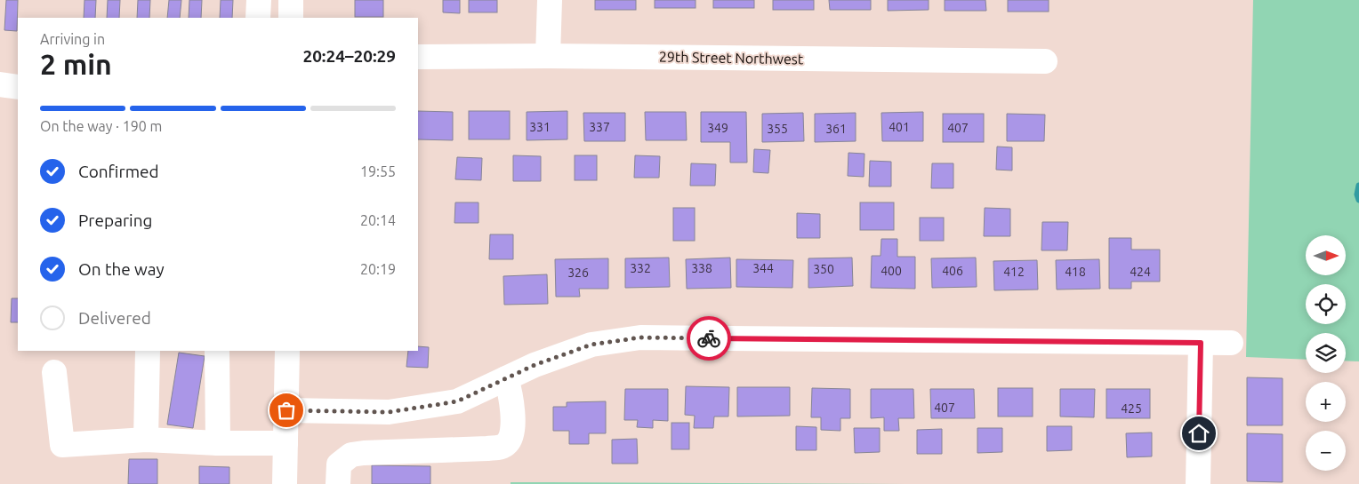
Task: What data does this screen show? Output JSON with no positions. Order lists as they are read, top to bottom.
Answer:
{
  "streets": {
    "street": ["29th Street Northwest"]
  },
  "house_numbers": [
    "331",
    "337",
    "401",
    "349",
    "407",
    "355",
    "361",
    "332",
    "338",
    "344",
    "350",
    "400",
    "406",
    "412",
    "418",
    "424",
    "326",
    "407",
    "425"
  ],
  "north": "right",
  "page": {
    "heading": ["2 min", "Arriving in", "20:24–20:29"],
    "bar": "On the way · 190 m",
    "list": [
      ["Confirmed", "19:55"],
      ["Preparing", "20:14"],
      ["On the way", "20:19"],
      "Delivered"
    ],
    "map_buttons": ["+", "−"]
  }
}
